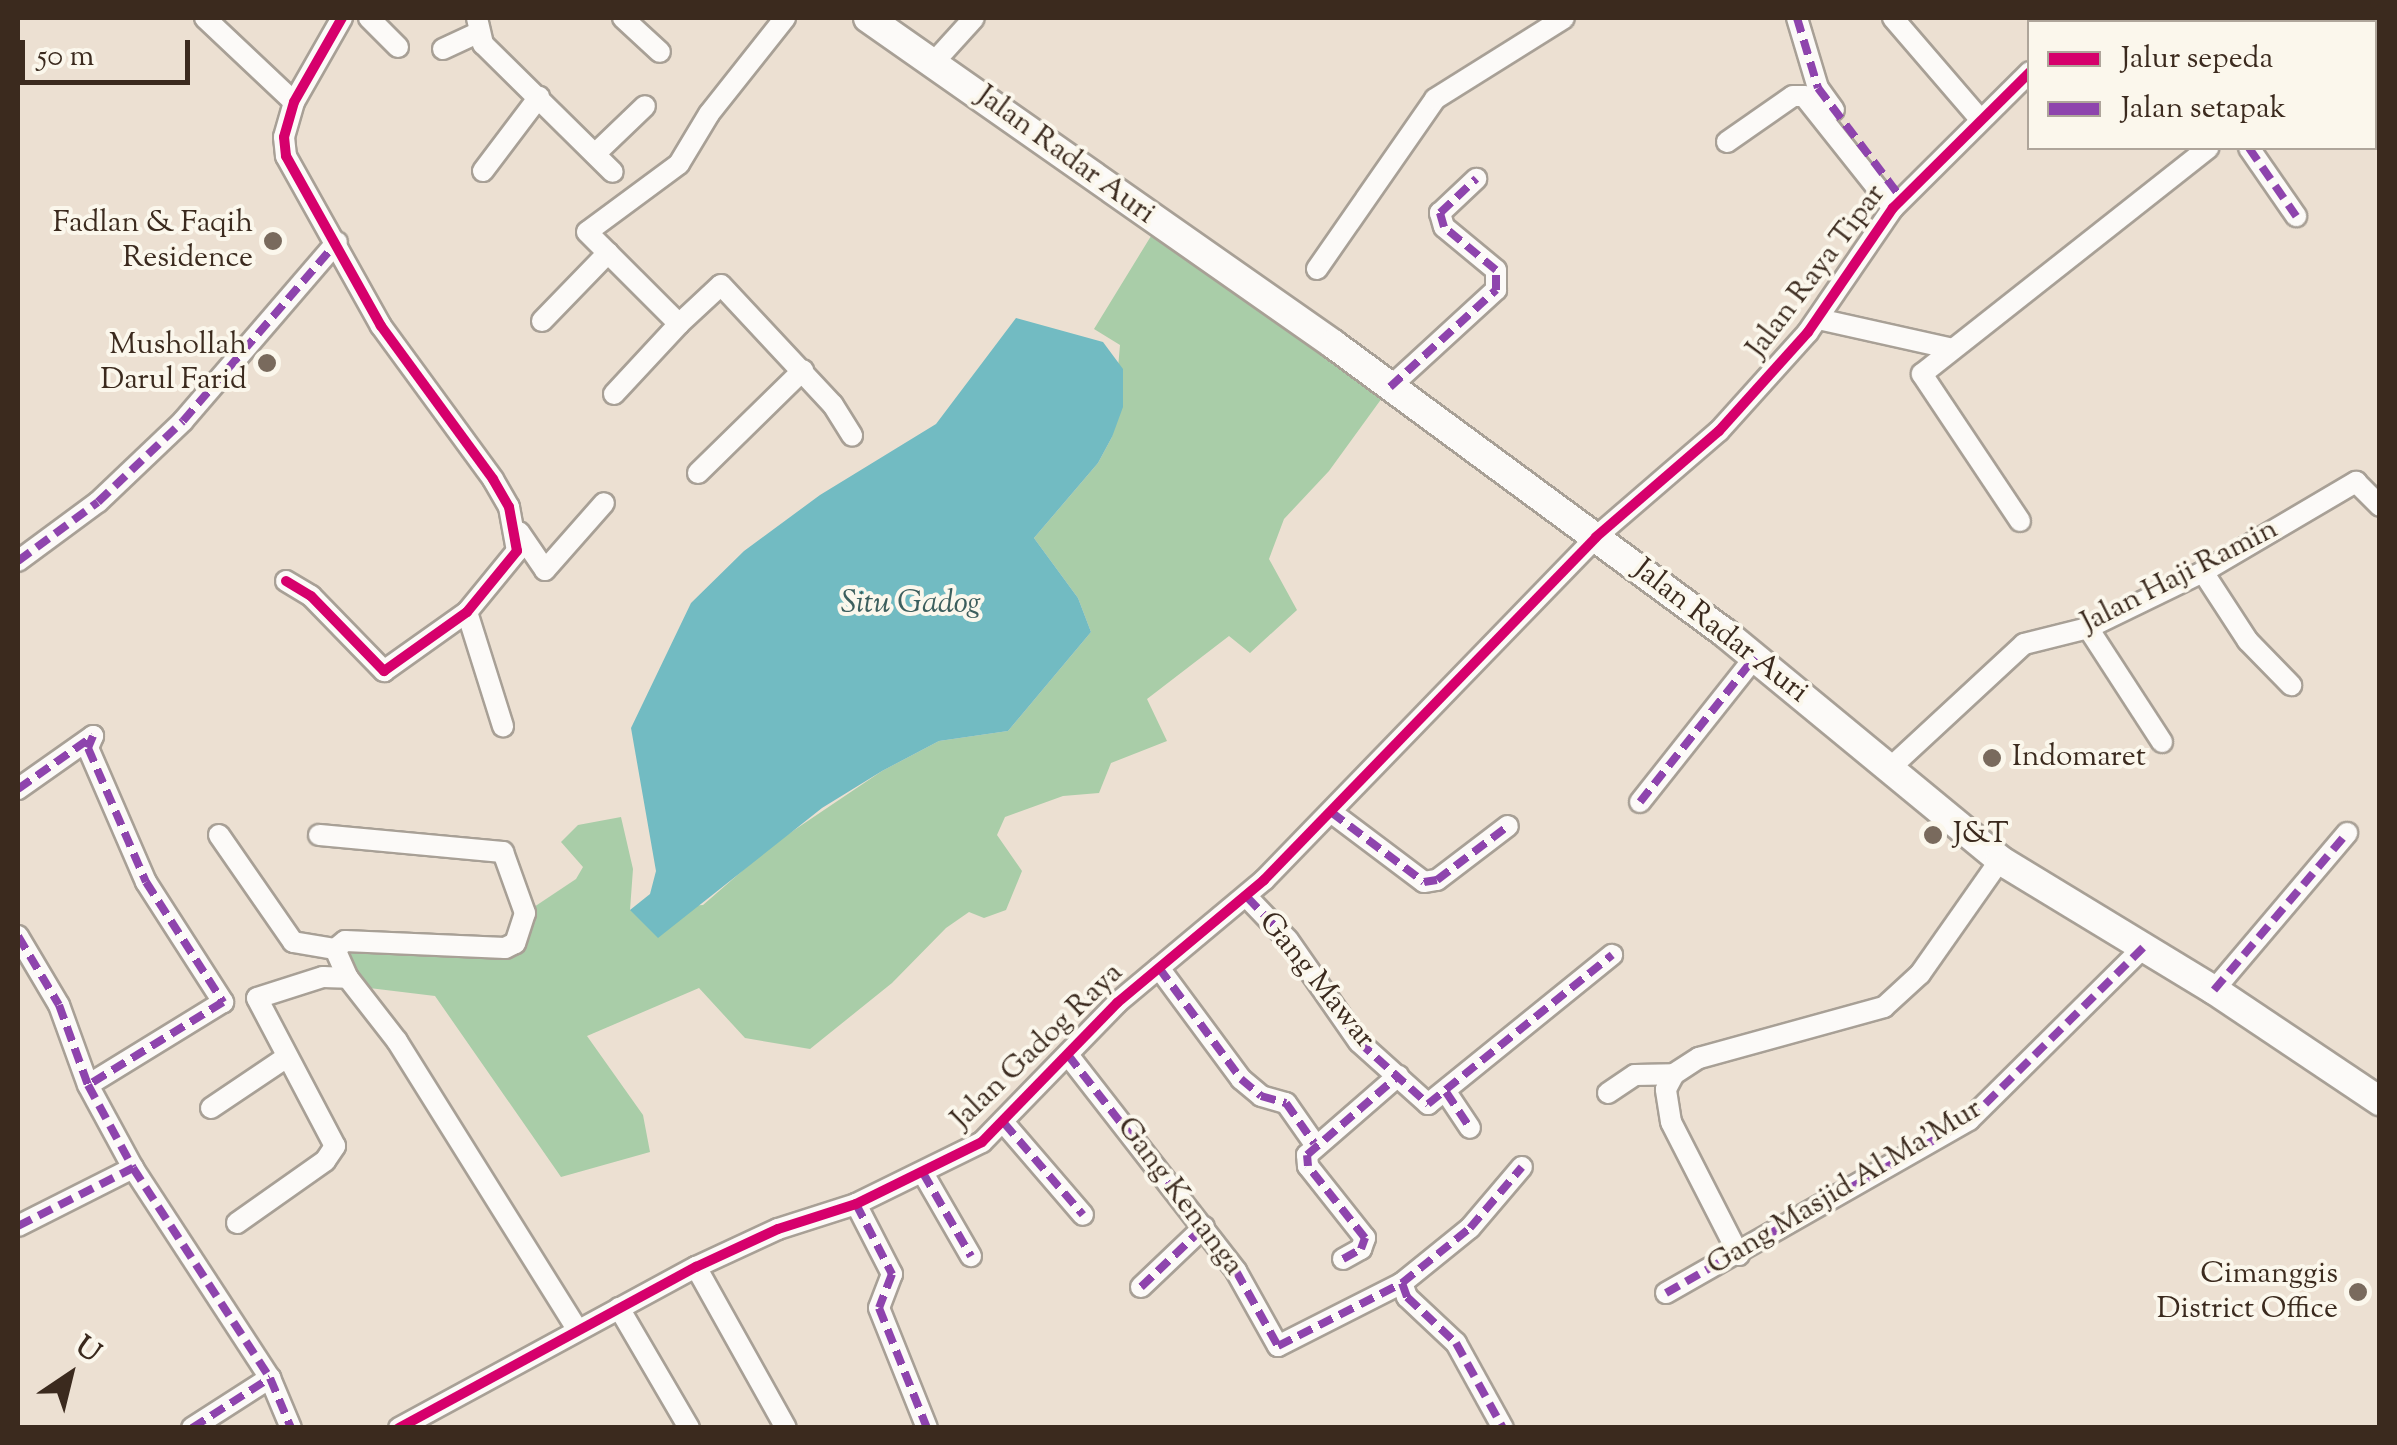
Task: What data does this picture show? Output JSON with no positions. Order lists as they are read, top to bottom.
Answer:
{
  "streets": {
    "main road": ["Jalan Radar Auri"],
    "street": [
      "Jalan Raya Tipar",
      "Jalan Haji Ramin",
      "Gang Mawar",
      "Jalan Gadog Raya",
      "Gang Masjid Al Ma'Mur",
      "Gang Kenanga"
    ]
  },
  "crossings": [
    ["Jalan Radar Auri", "Jalan Raya Tipar"],
    ["Jalan Radar Auri", "Jalan Haji Ramin"],
    ["Jalan Radar Auri", "Jalan Gadog Raya"],
    ["Jalan Radar Auri", "Gang Masjid Al Ma'Mur"],
    ["Jalan Raya Tipar", "Jalan Gadog Raya"],
    ["Gang Mawar", "Jalan Gadog Raya"],
    ["Jalan Gadog Raya", "Gang Kenanga"]
  ],
  "water": ["Situ Gadog"],
  "places": [
    "Fadlan & Faqih Residence",
    "Mushollah Darul Farid",
    "Indomaret",
    "J&T",
    "Cimanggis District Office"
  ],
  "legend": ["Jalur sepeda", "Jalan setapak"],
  "scale_bar": "50 m",
  "north": "top right"
}
